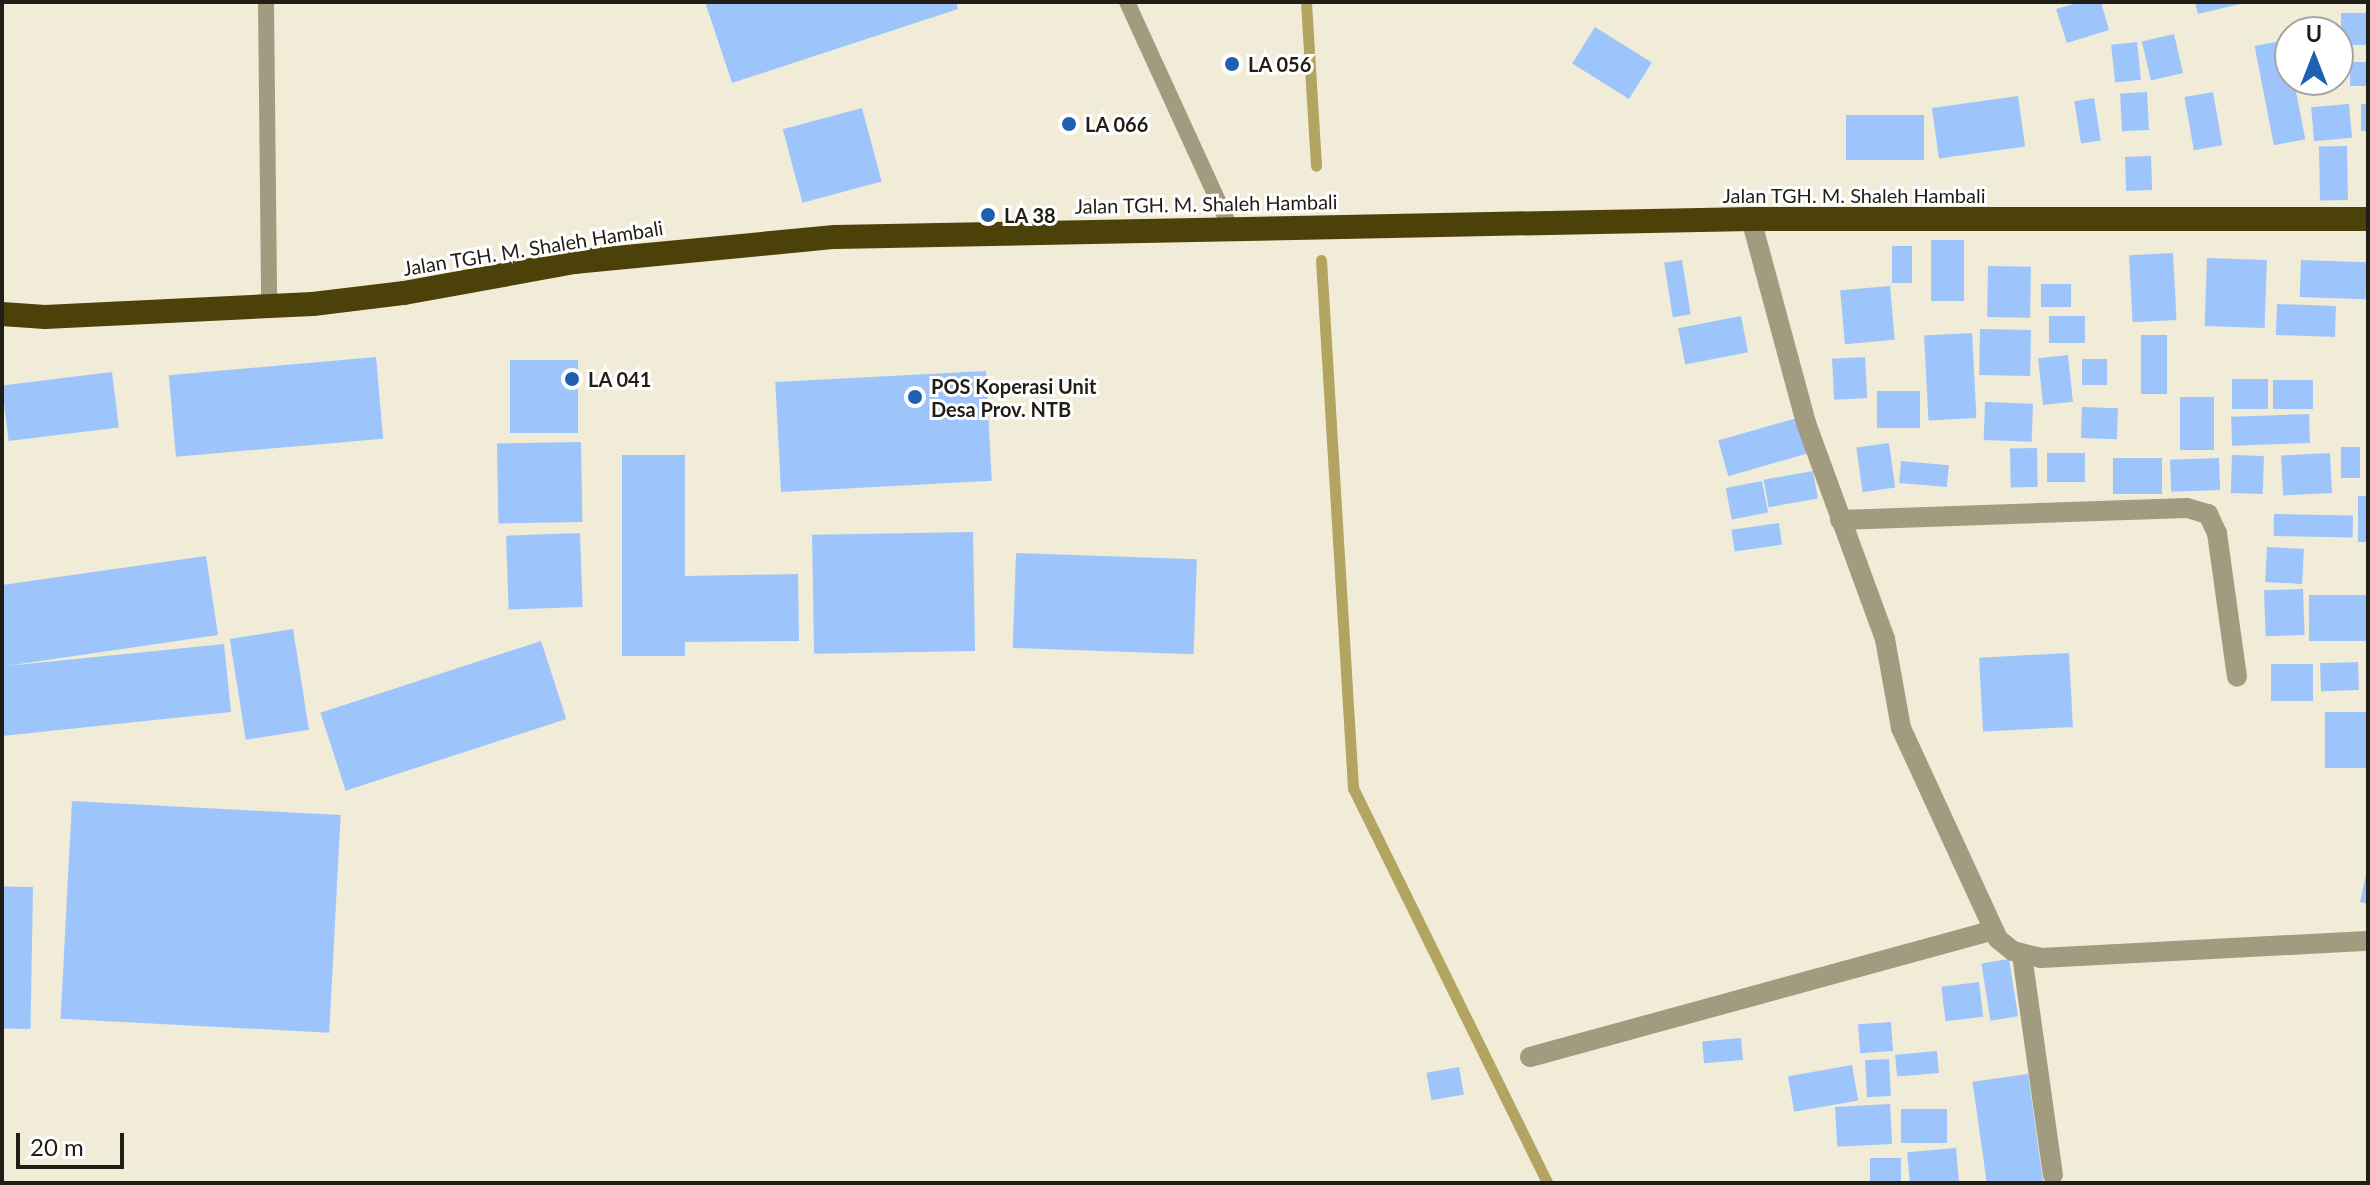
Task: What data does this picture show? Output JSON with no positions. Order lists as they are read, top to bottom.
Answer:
{
  "streets": {
    "highway": ["Jalan TGH. M. Shaleh Hambali"]
  },
  "places": [
    "LA 056",
    "LA 066",
    "LA 38",
    "LA 041",
    "POS Koperasi Unit Desa Prov. NTB"
  ],
  "scale_bar": "20 m",
  "north": "top"
}
